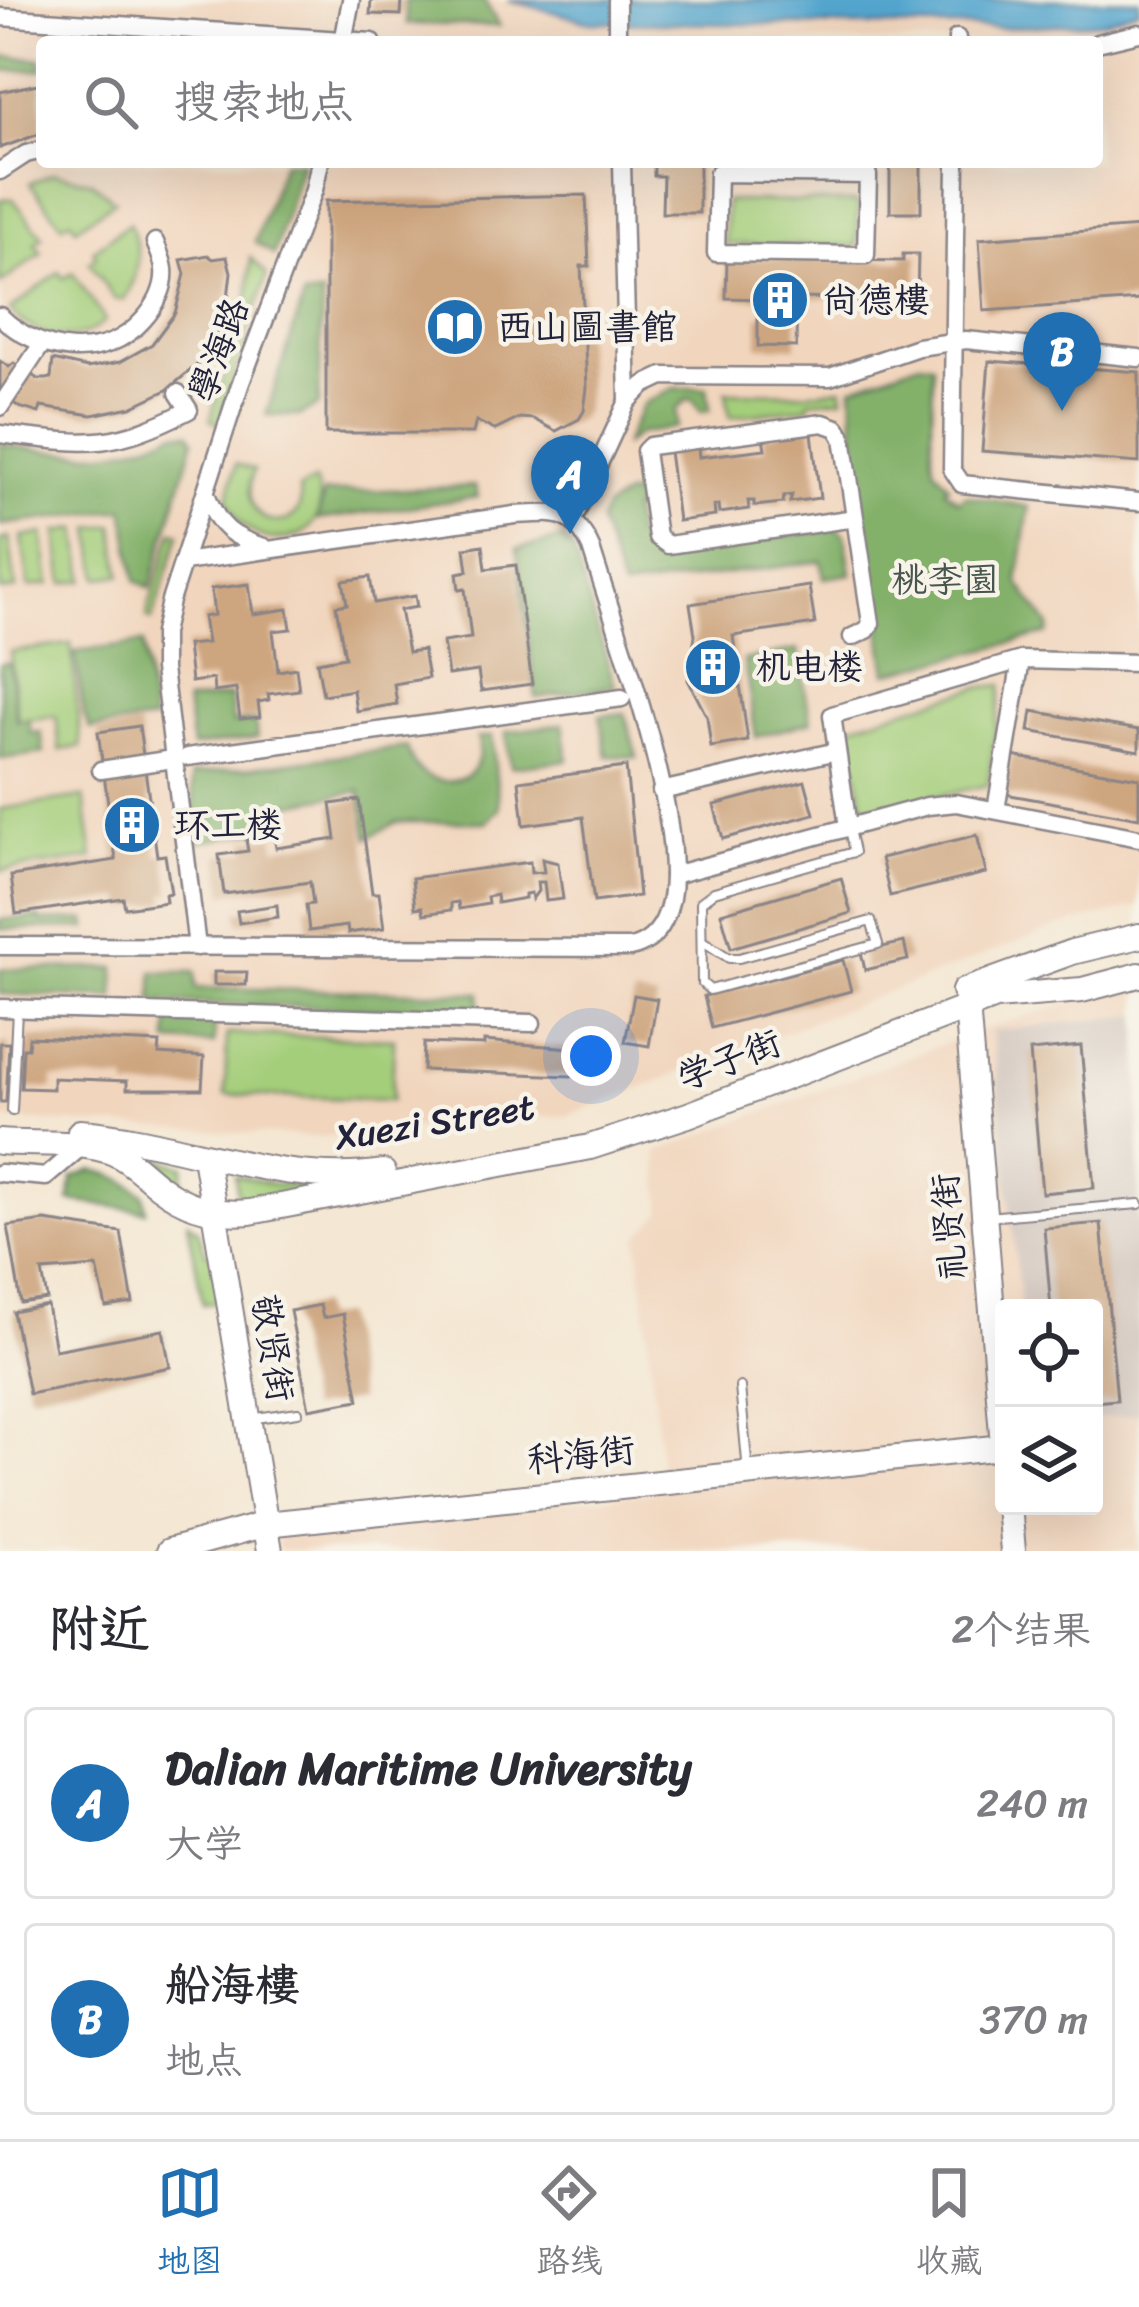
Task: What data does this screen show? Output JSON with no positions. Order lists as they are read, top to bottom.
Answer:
{
  "streets": {
    "main road": [
      "学子街",
      "Xuezi Street",
      "礼贤街",
      "敬贤街",
      "科海街"
    ],
    "street": ["學海路"]
  },
  "crossings": [
    ["学子街", "Xuezi Street"],
    ["学子街", "礼贤街"],
    ["学子街", "敬贤街"],
    ["Xuezi Street", "礼贤街"],
    ["Xuezi Street", "敬贤街"],
    ["敬贤街", "科海街"]
  ],
  "parks": ["桃李園"],
  "places": {
    "building": ["尚德樓", "机电楼", "环工楼"],
    "library": ["西山圖書館"]
  },
  "page": {
    "search": "搜索地点",
    "pins": ["B", "A"],
    "heading": ["附近", "2个结果"],
    "list": [
      {
        "mark": "A",
        "name": "Dalian Maritime University",
        "note": "大学",
        "value": "240 m"
      },
      {
        "mark": "B",
        "name": "船海樓",
        "note": "地点",
        "value": "370 m"
      }
    ],
    "nav": ["地图", "路线", "收藏"]
  }
}
